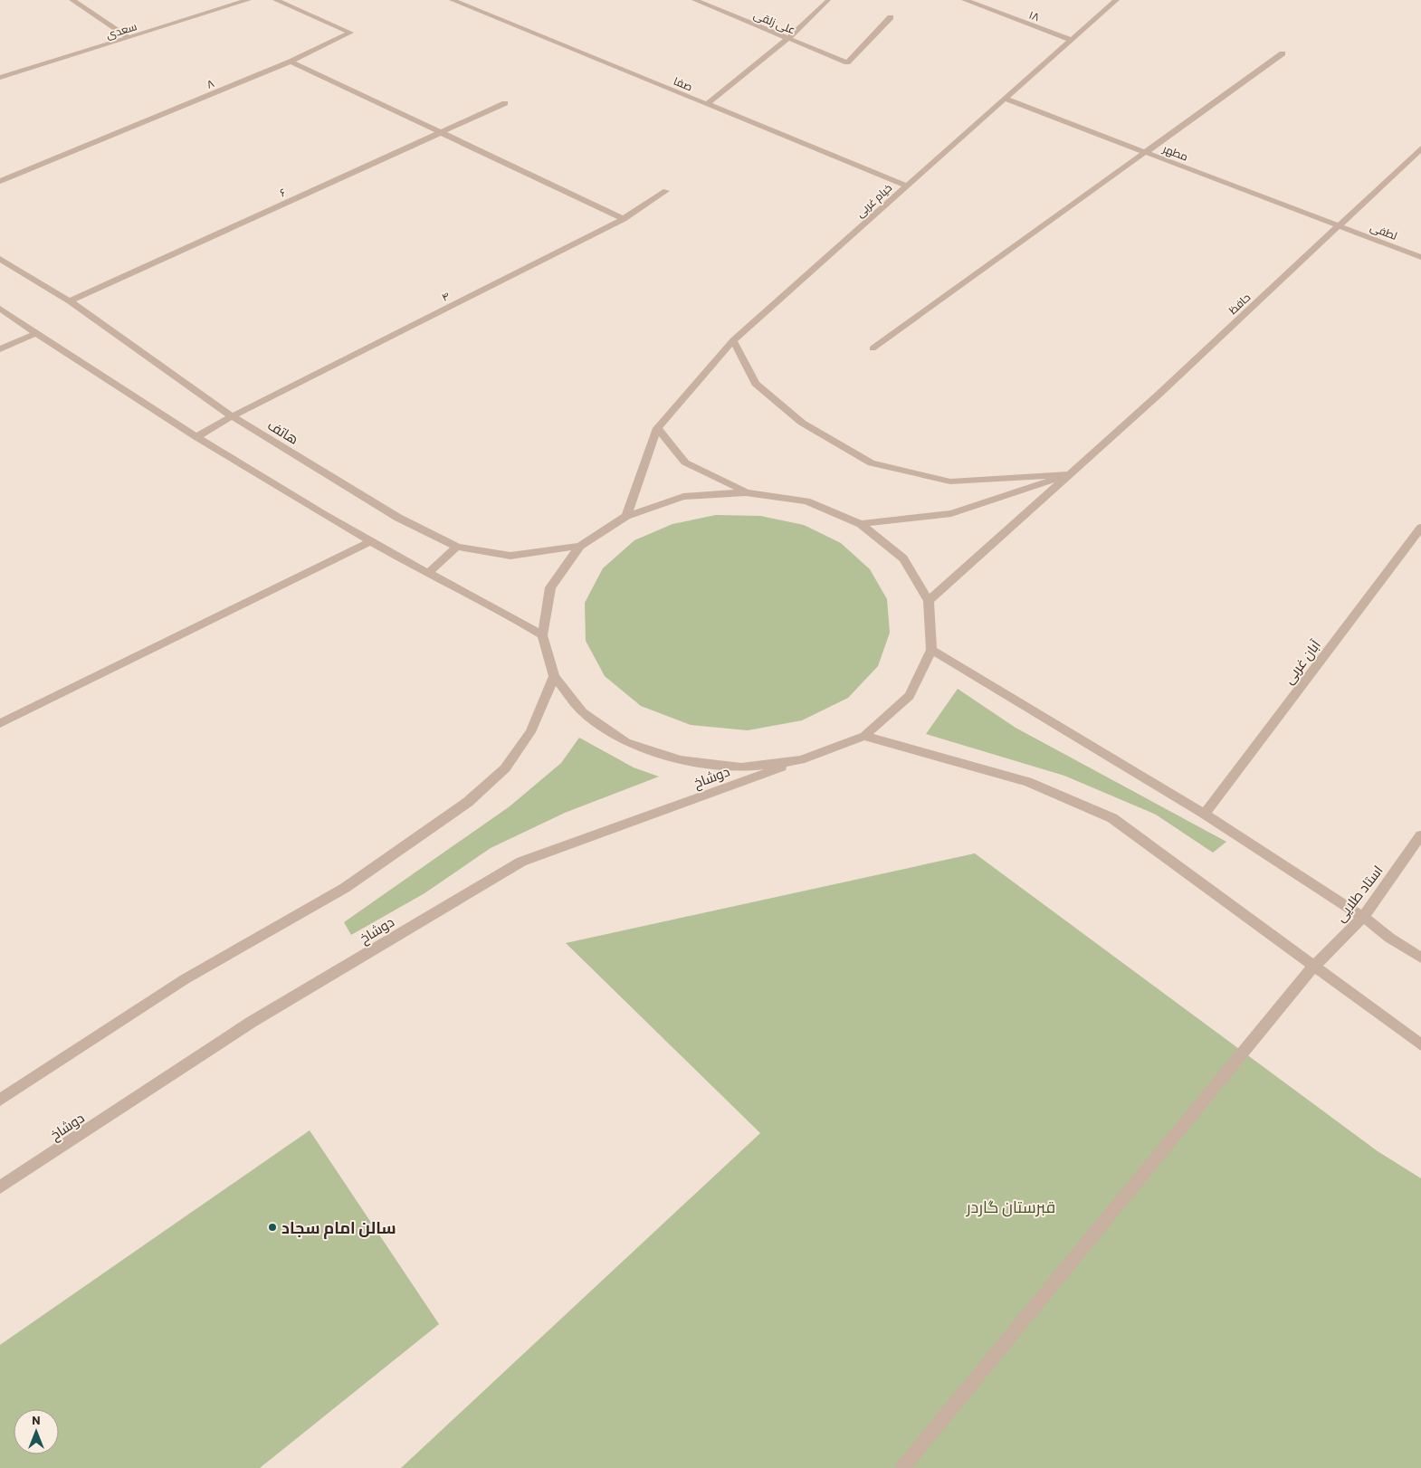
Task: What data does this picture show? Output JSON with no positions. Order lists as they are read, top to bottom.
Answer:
{
  "streets": {
    "street": [
      "۱۸",
      "علی زلقی",
      "سعدی",
      "۸",
      "صفا",
      "مطهر",
      "۶",
      "خیام غربی",
      "لطفی",
      "۴",
      "حافظ",
      "هاتف",
      "آبان غربی",
      "دوشاخ",
      "استاد طلایی"
    ]
  },
  "crossings": [
    ["۱۸", "خیام غربی"],
    ["صفا", "خیام غربی"],
    ["مطهر", "خیام غربی"],
    ["مطهر", "لطفی"],
    ["مطهر", "حافظ"],
    ["۶", "هاتف"],
    ["لطفی", "حافظ"],
    ["۴", "هاتف"]
  ],
  "parks": ["قبرستان گاردر"],
  "places": ["سالن امام سجاد"],
  "north": "top"
}
